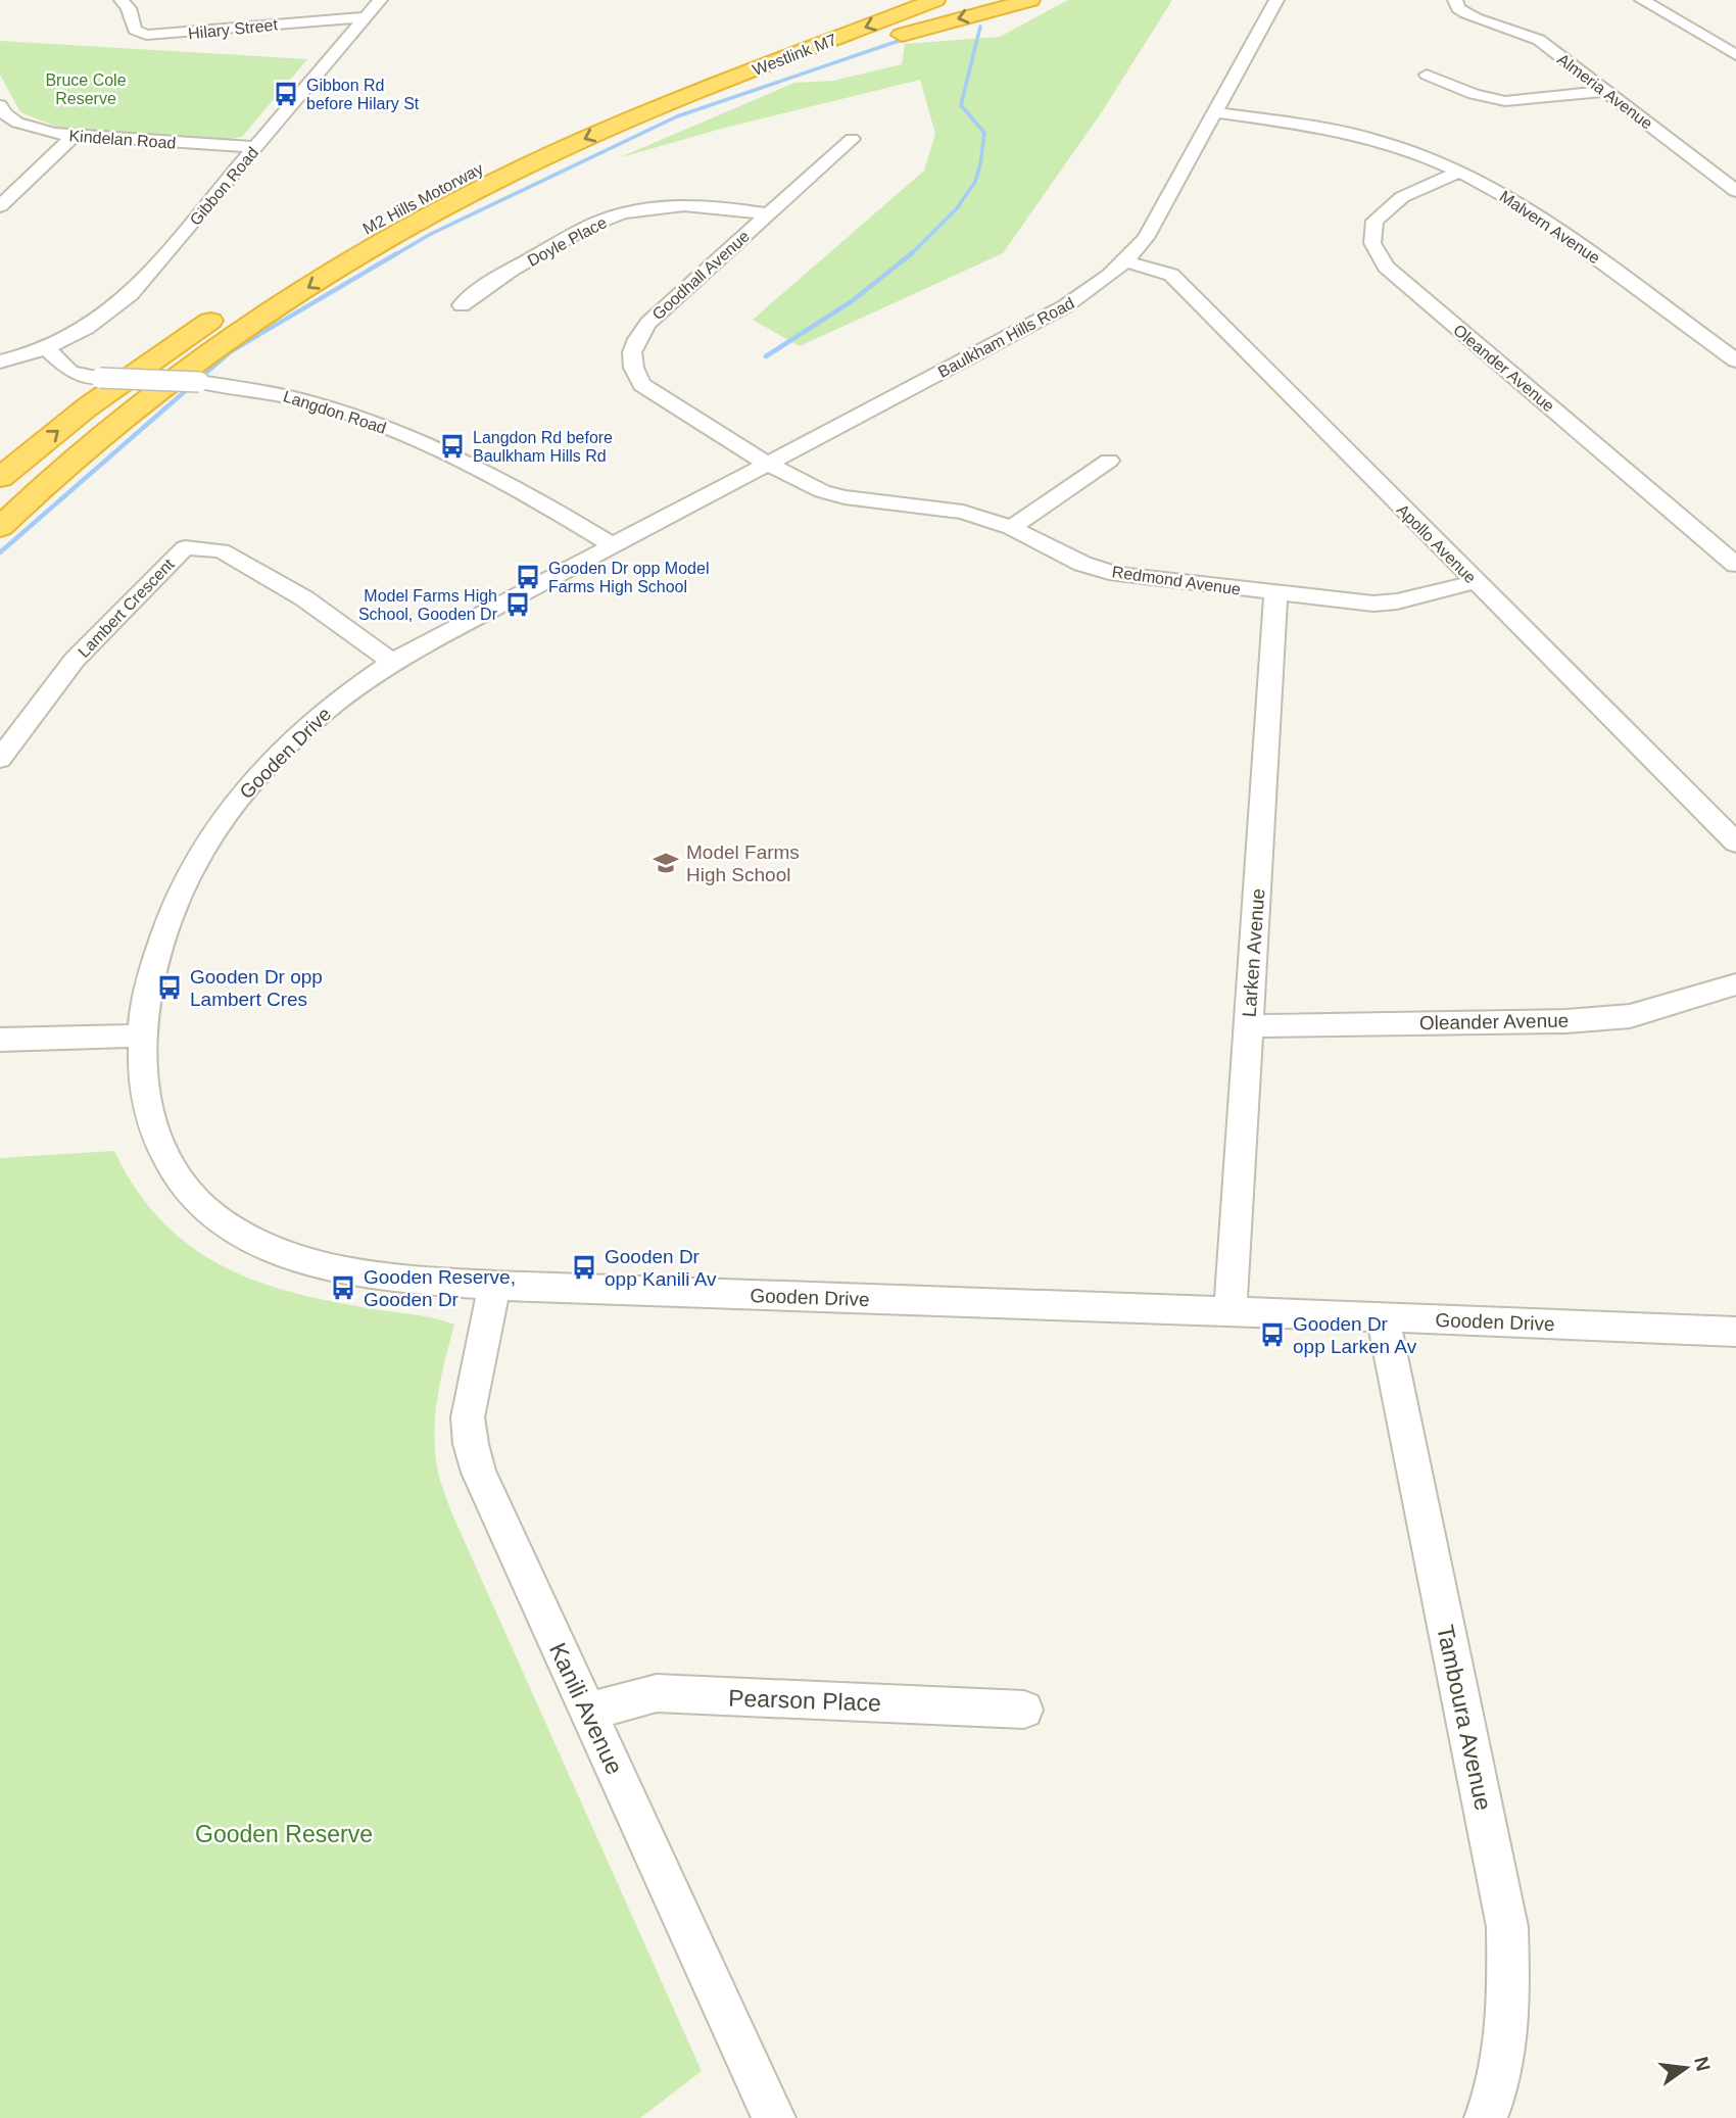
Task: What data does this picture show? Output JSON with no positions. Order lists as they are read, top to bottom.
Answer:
{
  "streets": {
    "highway": ["Westlink M7", "M2 Hills Motorway"],
    "street": [
      "Hilary Street",
      "Almeria Avenue",
      "Kindelan Road",
      "Gibbon Road",
      "Malvern Avenue",
      "Doyle Place",
      "Goodhall Avenue",
      "Baulkham Hills Road",
      "Oleander Avenue",
      "Langdon Road",
      "Apollo Avenue",
      "Redmond Avenue",
      "Lambert Crescent",
      "Gooden Drive",
      "Larken Avenue",
      "Pearson Place",
      "Kanili Avenue",
      "Tamboura Avenue"
    ]
  },
  "crossings": [
    ["Hilary Street", "Gibbon Road"],
    ["Westlink M7", "M2 Hills Motorway"],
    ["Kindelan Road", "Gibbon Road"],
    ["Gibbon Road", "Langdon Road"],
    ["Malvern Avenue", "Baulkham Hills Road"],
    ["Malvern Avenue", "Oleander Avenue"],
    ["Doyle Place", "Goodhall Avenue"],
    ["Goodhall Avenue", "Baulkham Hills Road"],
    ["Goodhall Avenue", "Redmond Avenue"],
    ["Baulkham Hills Road", "Langdon Road"],
    ["Baulkham Hills Road", "Apollo Avenue"],
    ["Baulkham Hills Road", "Redmond Avenue"],
    ["Baulkham Hills Road", "Gooden Drive"],
    ["Oleander Avenue", "Larken Avenue"],
    ["Langdon Road", "Gooden Drive"],
    ["Apollo Avenue", "Redmond Avenue"],
    ["Redmond Avenue", "Larken Avenue"],
    ["Lambert Crescent", "Gooden Drive"],
    ["Gooden Drive", "Larken Avenue"],
    ["Gooden Drive", "Kanili Avenue"],
    ["Gooden Drive", "Tamboura Avenue"],
    ["Pearson Place", "Kanili Avenue"]
  ],
  "parks": ["Bruce Cole Reserve", "Gooden Reserve"],
  "places": {
    "bus stop": [
      "Gibbon Rd before Hilary St",
      "Langdon Rd before Baulkham Hills Rd",
      "Gooden Dr opp Model Farms High School",
      "Model Farms High School, Gooden Dr",
      "Gooden Dr opp Lambert Cres",
      "Gooden Dr opp Kanili Av",
      "Gooden Reserve, Gooden Dr",
      "Gooden Dr opp Larken Av"
    ],
    "school or university": ["Model Farms High School"]
  },
  "north": "right"
}
